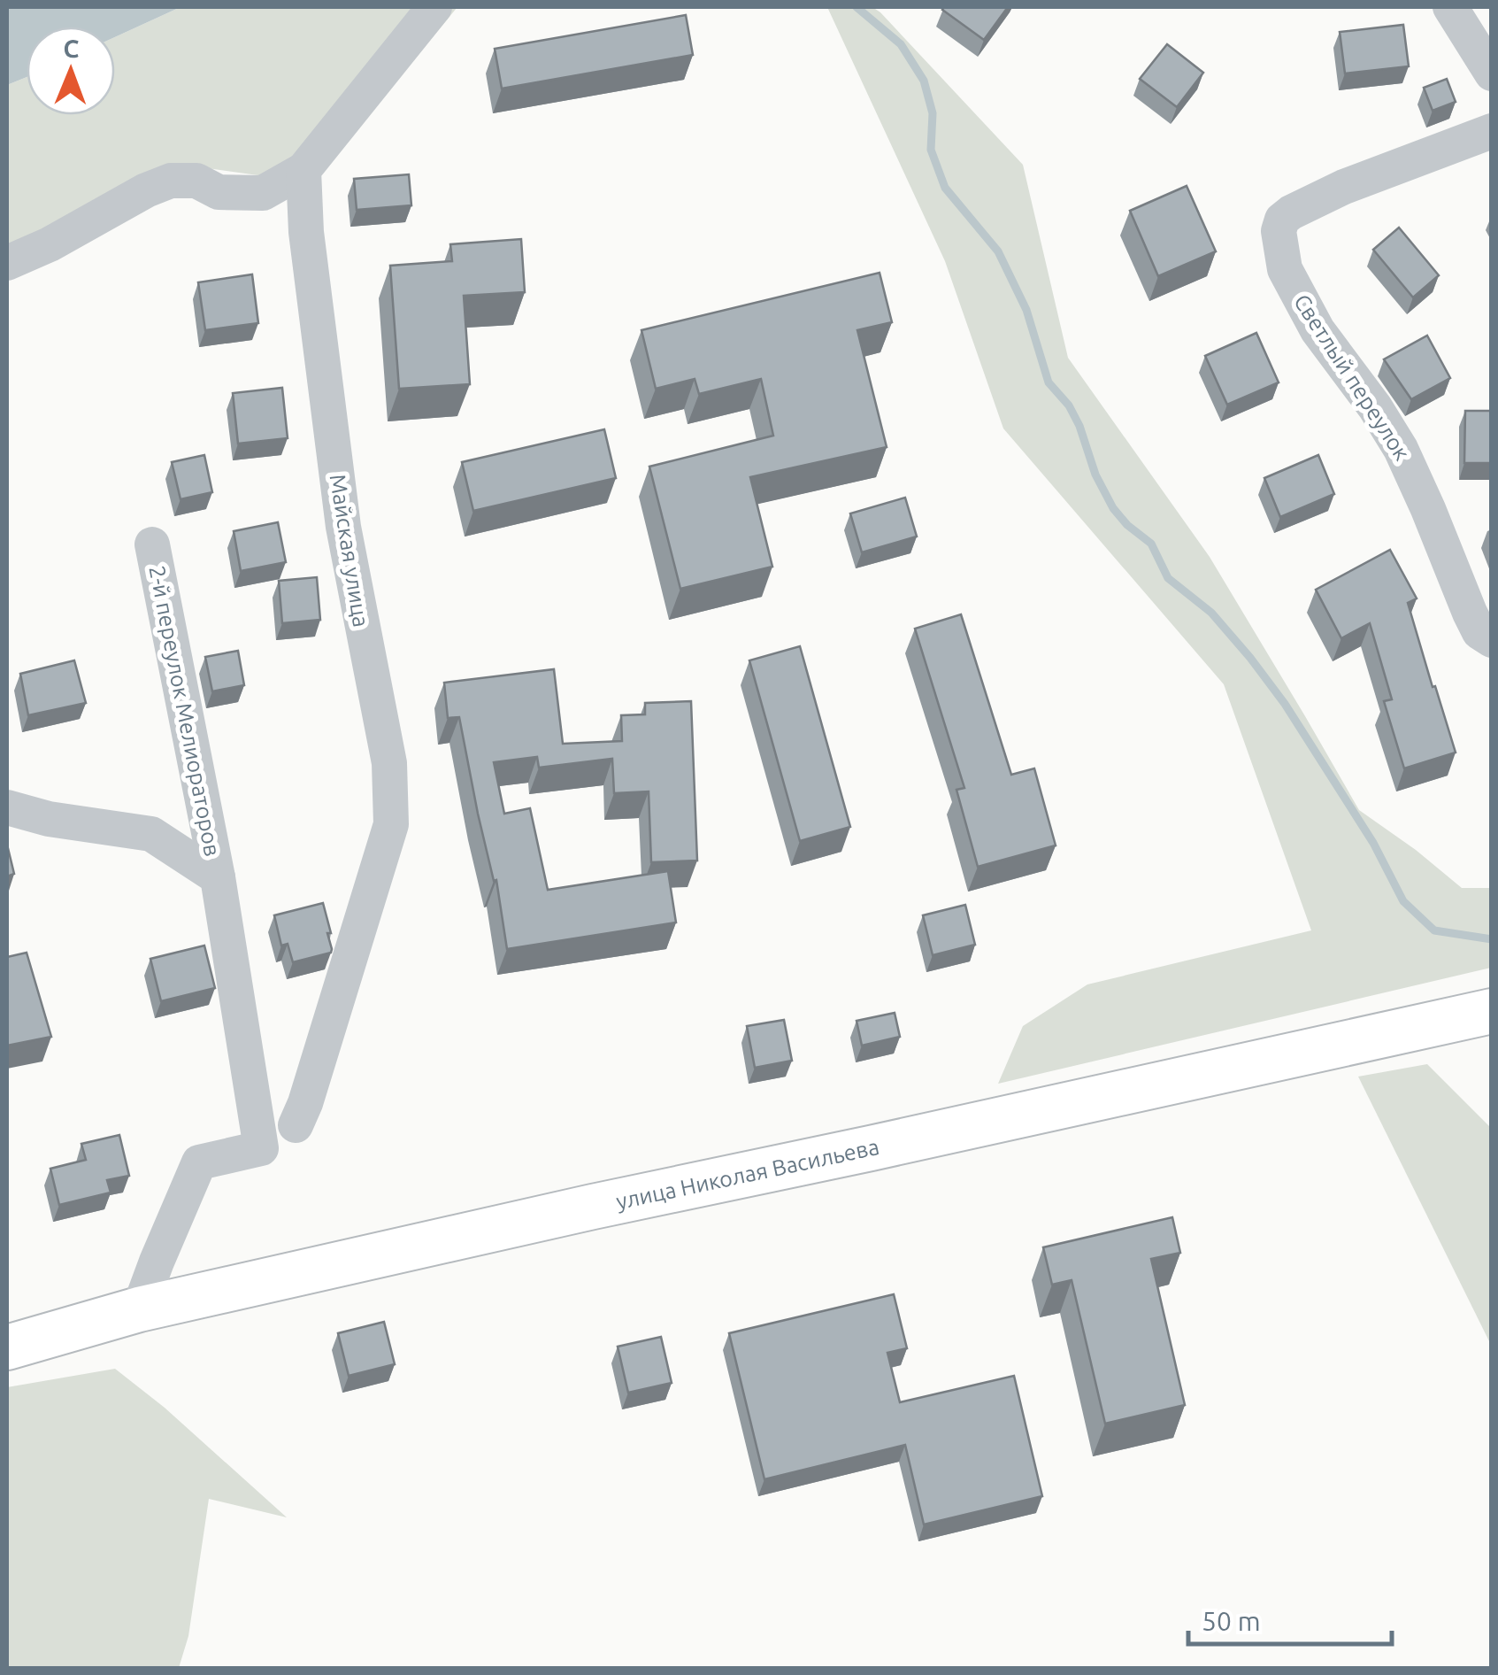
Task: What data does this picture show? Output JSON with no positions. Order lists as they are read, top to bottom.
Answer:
{
  "streets": {
    "main road": ["улица Николая Васильева"],
    "street": ["Светлый переулок", "Майская улица", "2-й переулок Мелиораторов"]
  },
  "crossings": [
    ["2-й переулок Мелиораторов", "улица Николая Васильева"]
  ],
  "scale_bar": "50 m",
  "north": "top"
}
